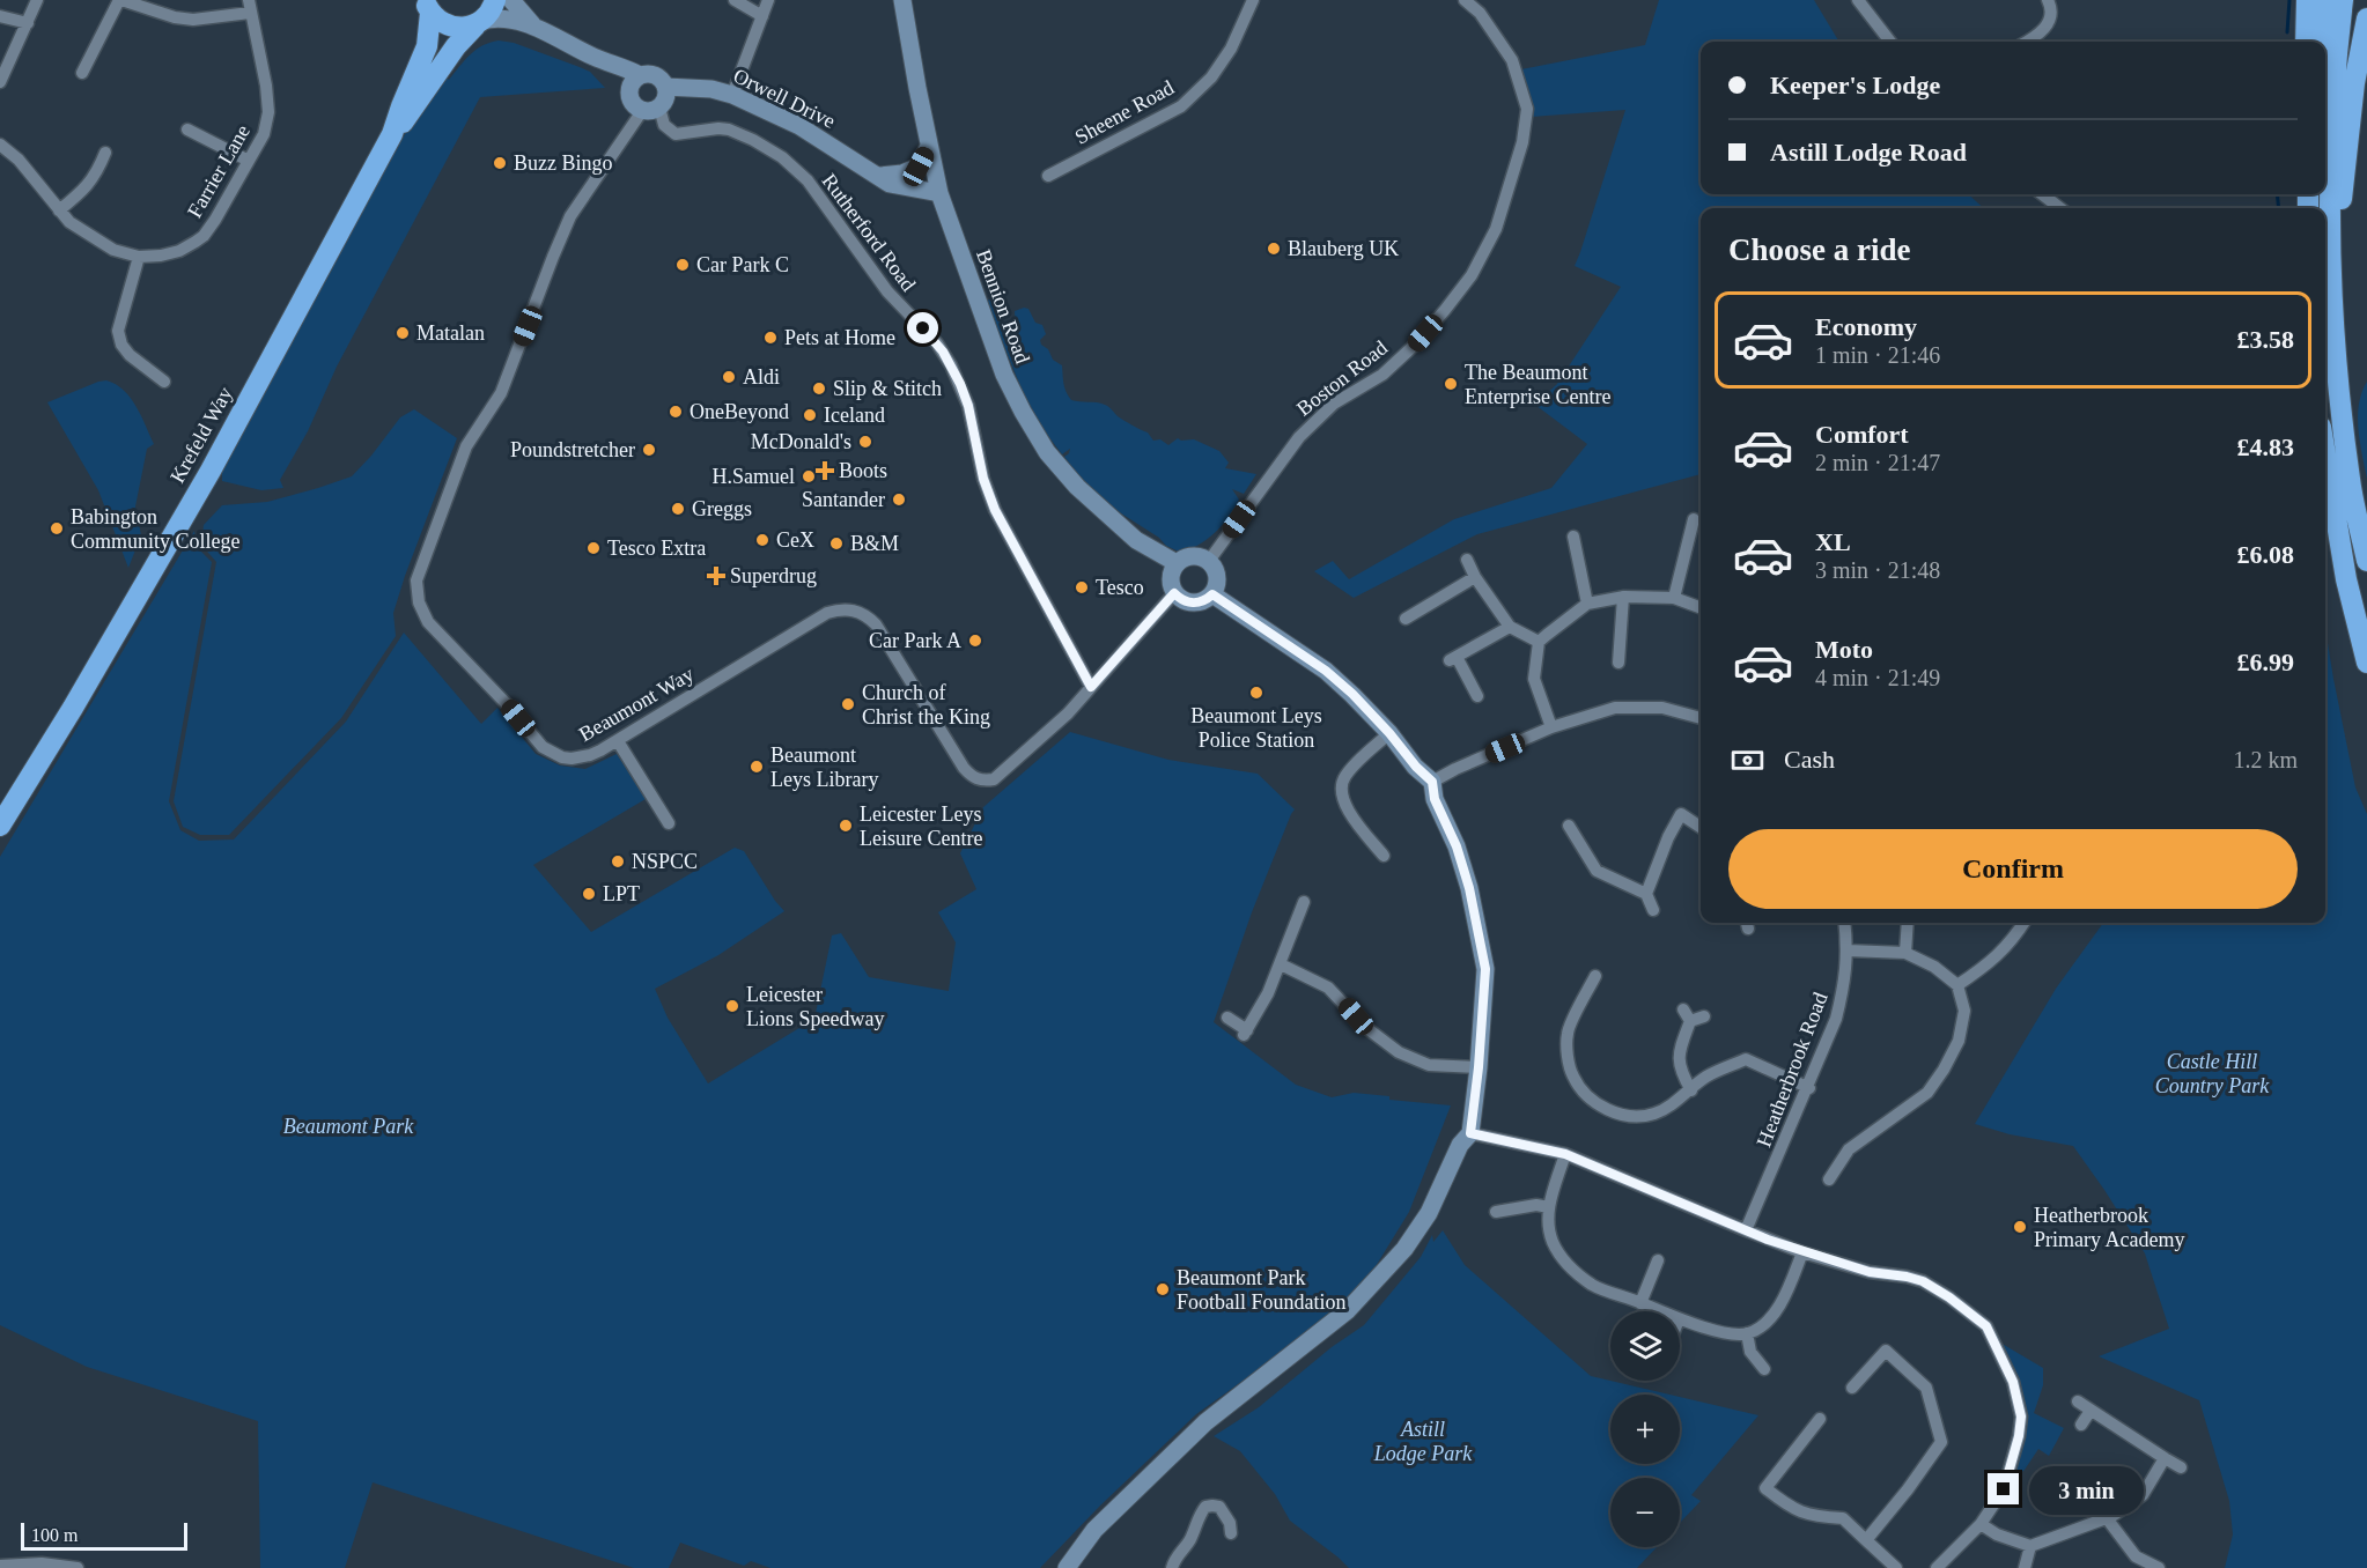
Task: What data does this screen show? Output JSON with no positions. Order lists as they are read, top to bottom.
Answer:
{
  "streets": {
    "highway": ["Krefeld Way"],
    "street": [
      "Orwell Drive",
      "Sheene Road",
      "Farrier Lane",
      "Rutherford Road",
      "Bennion Road",
      "Boston Road",
      "Beaumont Way",
      "Heatherbrook Road"
    ]
  },
  "crossings": [
    ["Orwell Drive", "Rutherford Road"],
    ["Orwell Drive", "Bennion Road"],
    ["Orwell Drive", "Beaumont Way"],
    ["Rutherford Road", "Beaumont Way"],
    ["Bennion Road", "Boston Road"],
    ["Bennion Road", "Beaumont Way"],
    ["Boston Road", "Beaumont Way"]
  ],
  "parks": ["Castle Hill Country Park", "Beaumont Park", "Astill Lodge Park"],
  "places": {
    "other": [
      "Buzz Bingo",
      "Blauberg UK",
      "Car Park C",
      "Matalan",
      "Pets at Home",
      "Aldi",
      "The Beaumont Enterprise Centre",
      "Slip & Stitch",
      "OneBeyond",
      "Iceland",
      "McDonald's",
      "Poundstretcher",
      "H.Samuel",
      "Santander",
      "Greggs",
      "Babington Community College",
      "CeX",
      "B&M",
      "Tesco Extra",
      "Tesco",
      "Car Park A",
      "Beaumont Leys Police Station",
      "Church of Christ the King",
      "Beaumont Leys Library",
      "Leicester Leys Leisure Centre",
      "NSPCC",
      "LPT",
      "Leicester Lions Speedway",
      "Heatherbrook Primary Academy",
      "Beaumont Park Football Foundation"
    ],
    "health": ["Boots", "Superdrug"]
  },
  "scale_bar": "100 m",
  "page": {
    "banner": ["Keeper's Lodge", "Astill Lodge Road"],
    "heading": "Choose a ride",
    "list": [
      {
        "name": "Economy",
        "note": "1 min · 21:46",
        "value": "£3.58"
      },
      {
        "name": "Comfort",
        "note": "2 min · 21:47",
        "value": "£4.83"
      },
      {
        "name": "XL",
        "note": "3 min · 21:48",
        "value": "£6.08"
      },
      {
        "name": "Moto",
        "note": "4 min · 21:49",
        "value": "£6.99"
      }
    ],
    "pay": ["Cash", "1.2 km"],
    "buttons": "Confirm",
    "map_buttons": ["+", "−"],
    "bubble": "3 min",
    "scale": "100 m"
  }
}
